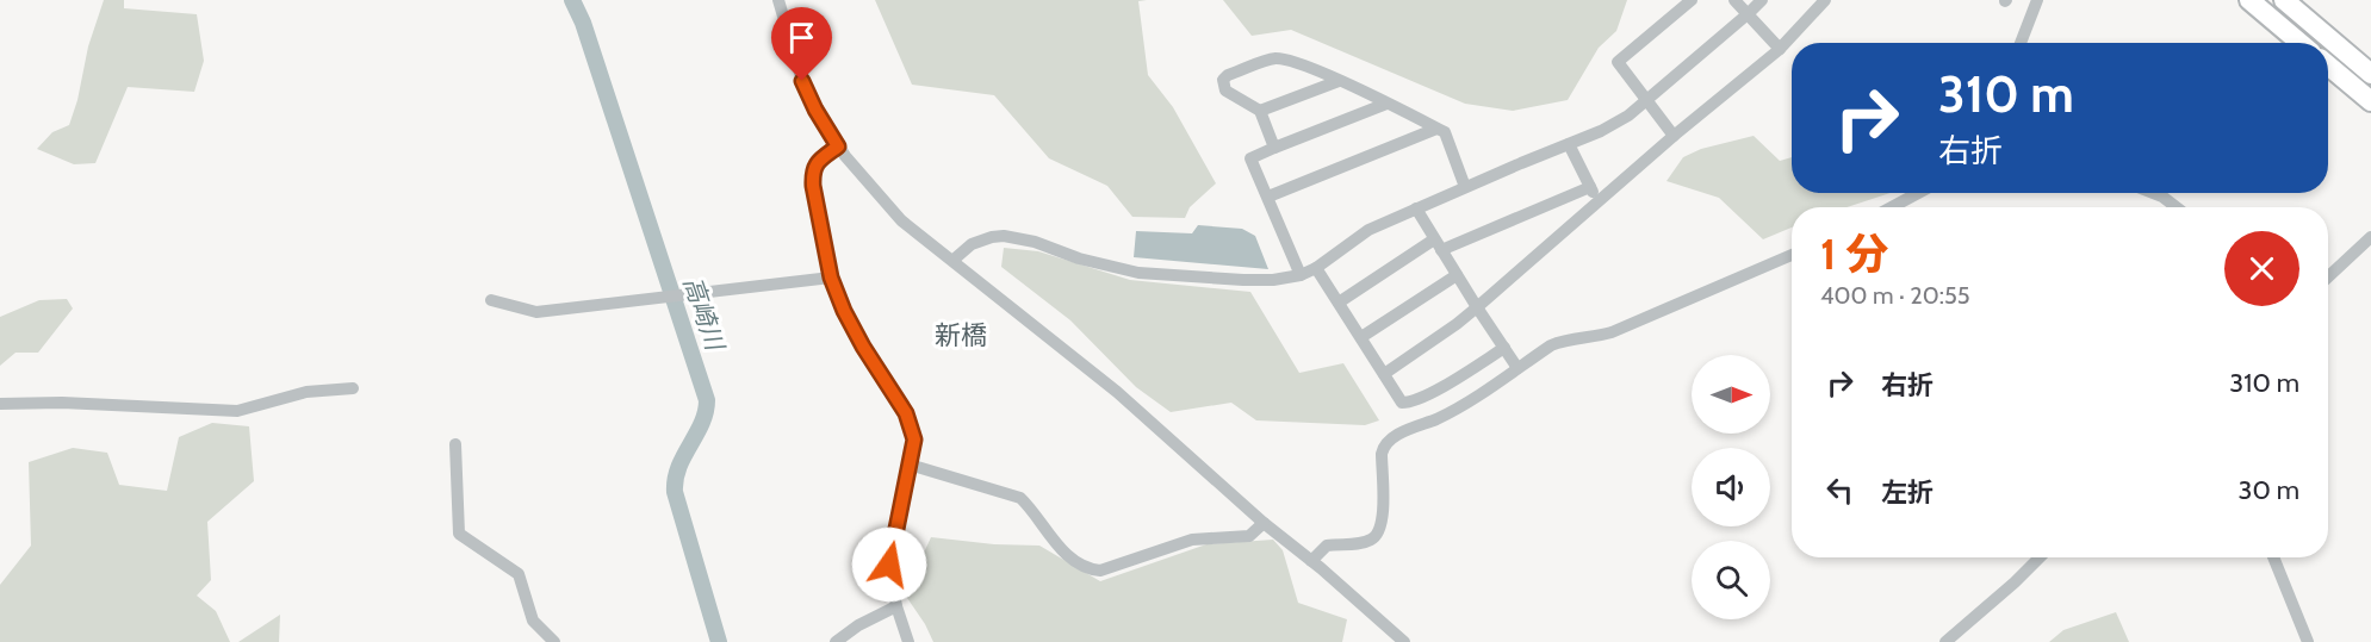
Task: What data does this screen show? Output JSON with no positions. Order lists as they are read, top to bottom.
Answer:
{
  "districts": ["新橋"],
  "water": ["高崎川"],
  "north": "right",
  "page": {
    "turn": ["310 m", "右折"],
    "heading": ["1 分", "400 m · 20:55"],
    "list": [
      {
        "name": "右折",
        "value": "310 m"
      },
      {
        "name": "左折",
        "value": "30 m"
      }
    ]
  }
}
